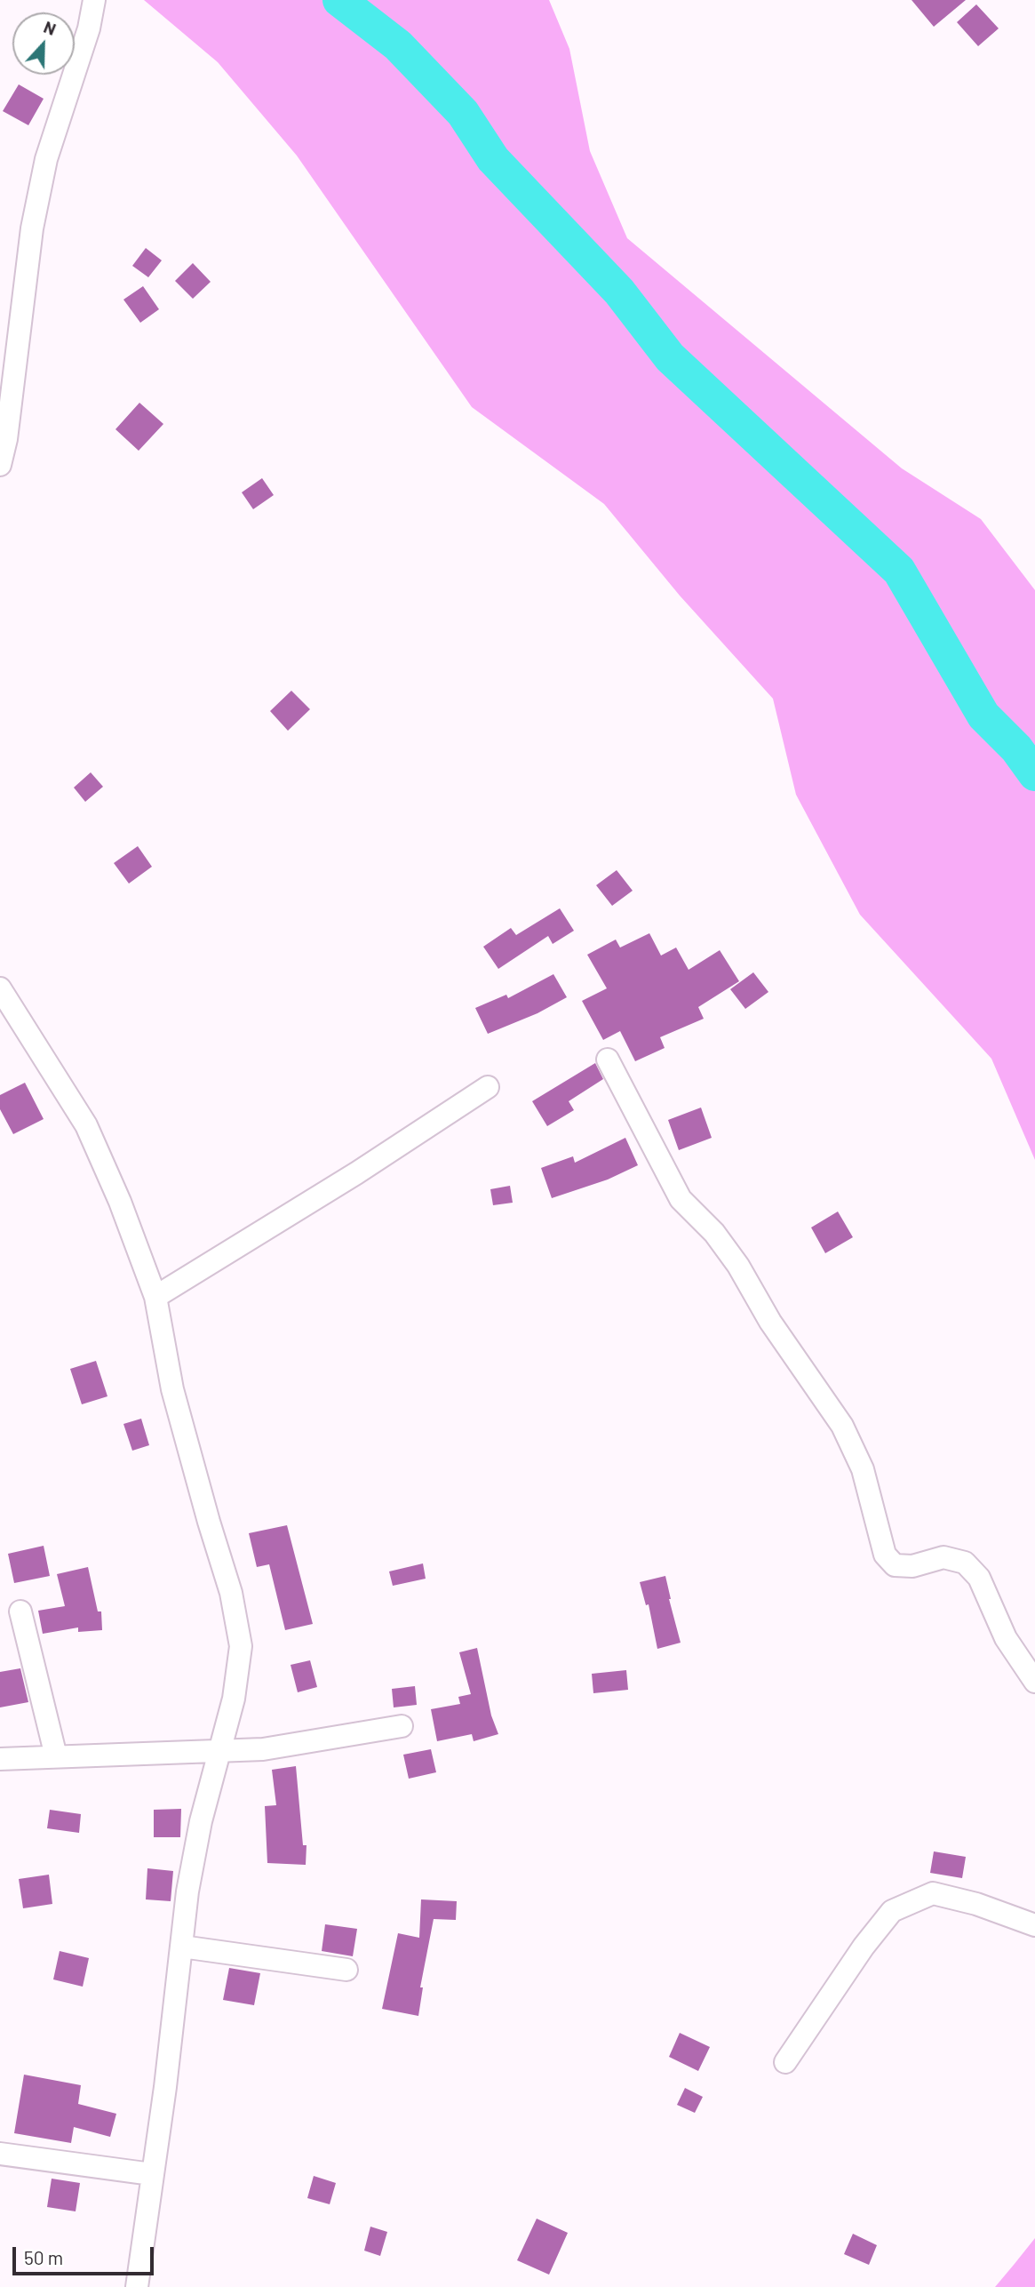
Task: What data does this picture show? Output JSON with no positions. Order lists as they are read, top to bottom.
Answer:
{
  "scale_bar": "50 m",
  "north": "top"
}
